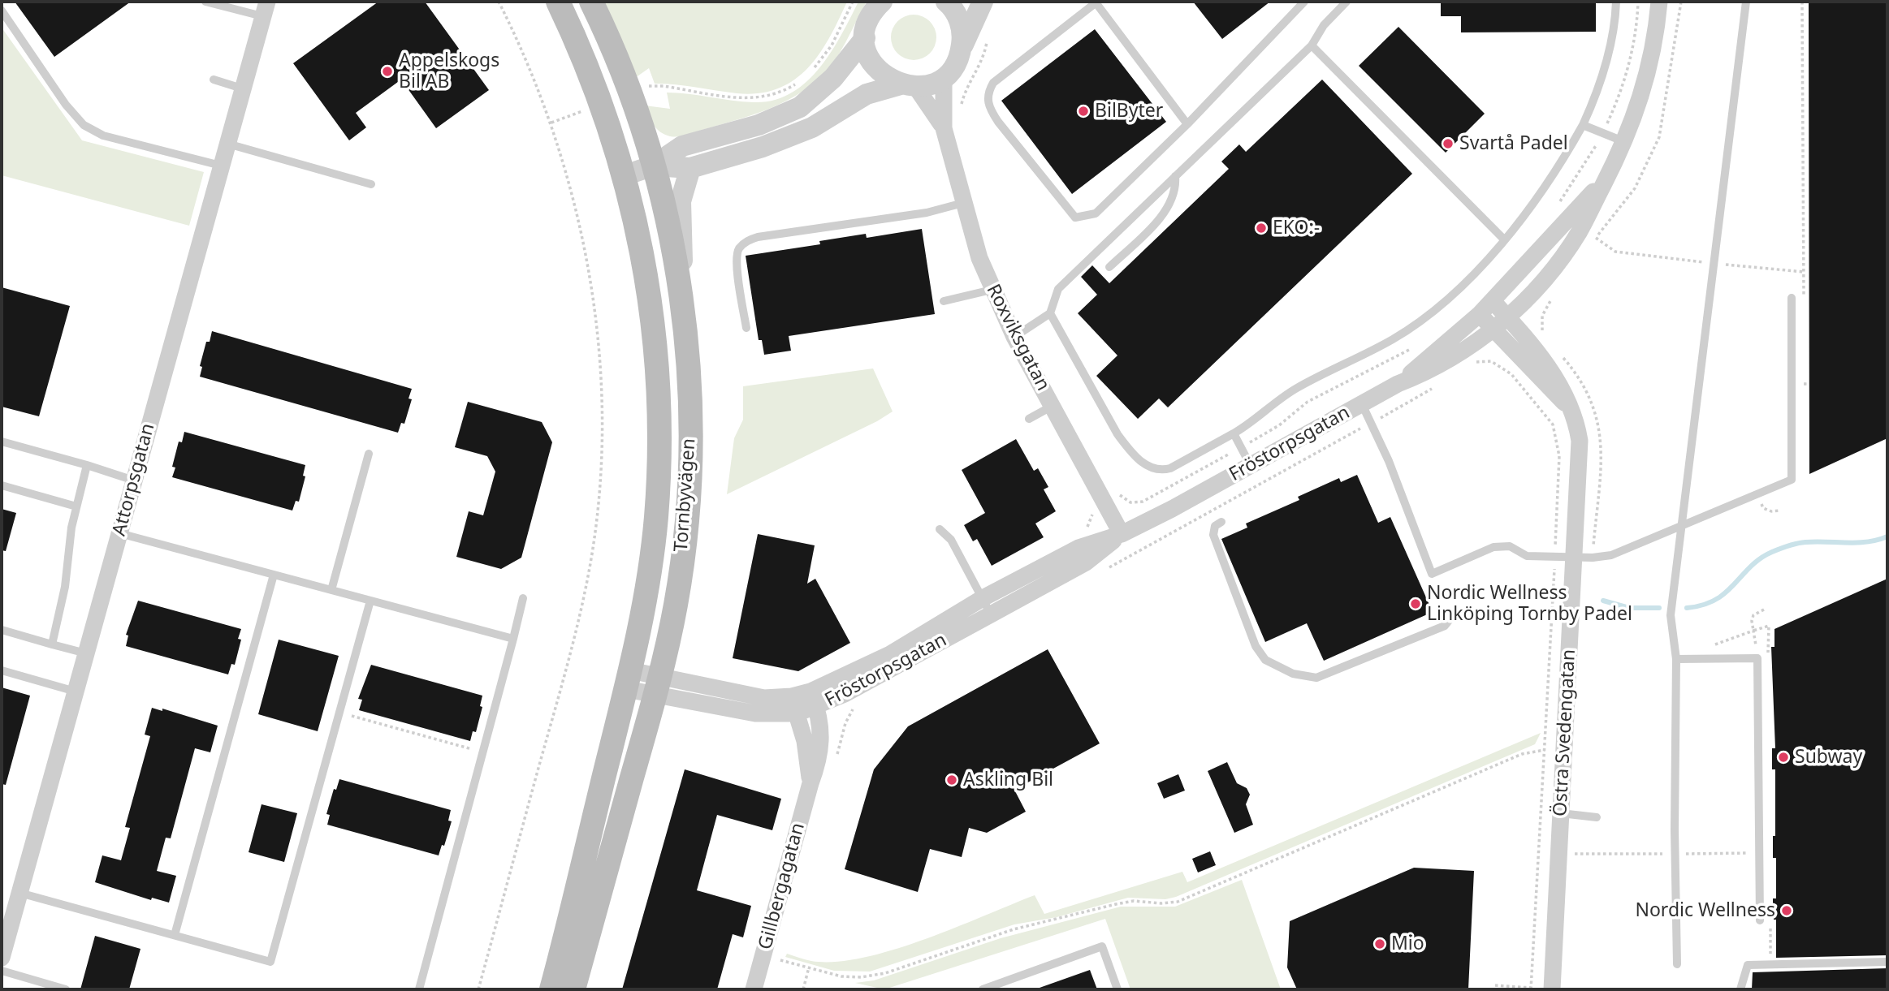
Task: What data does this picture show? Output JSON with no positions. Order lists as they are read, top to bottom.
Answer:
{
  "streets": {
    "main road": ["Tornbyvägen"],
    "street": [
      "Roxviksgatan",
      "Fröstorpsgatan",
      "Attorpsgatan",
      "Östra Svedengatan",
      "Gillbergagatan"
    ]
  },
  "crossings": [
    ["Roxviksgatan", "Fröstorpsgatan"],
    ["Fröstorpsgatan", "Tornbyvägen"],
    ["Fröstorpsgatan", "Östra Svedengatan"],
    ["Fröstorpsgatan", "Gillbergagatan"]
  ],
  "places": [
    "Appelskogs Bil AB",
    "BilByter",
    "Svartå Padel",
    "EKO:-",
    "Nordic Wellness Linköping Tornby Padel",
    "Subway",
    "Askling Bil",
    "Nordic Wellness",
    "Mio"
  ]
}
